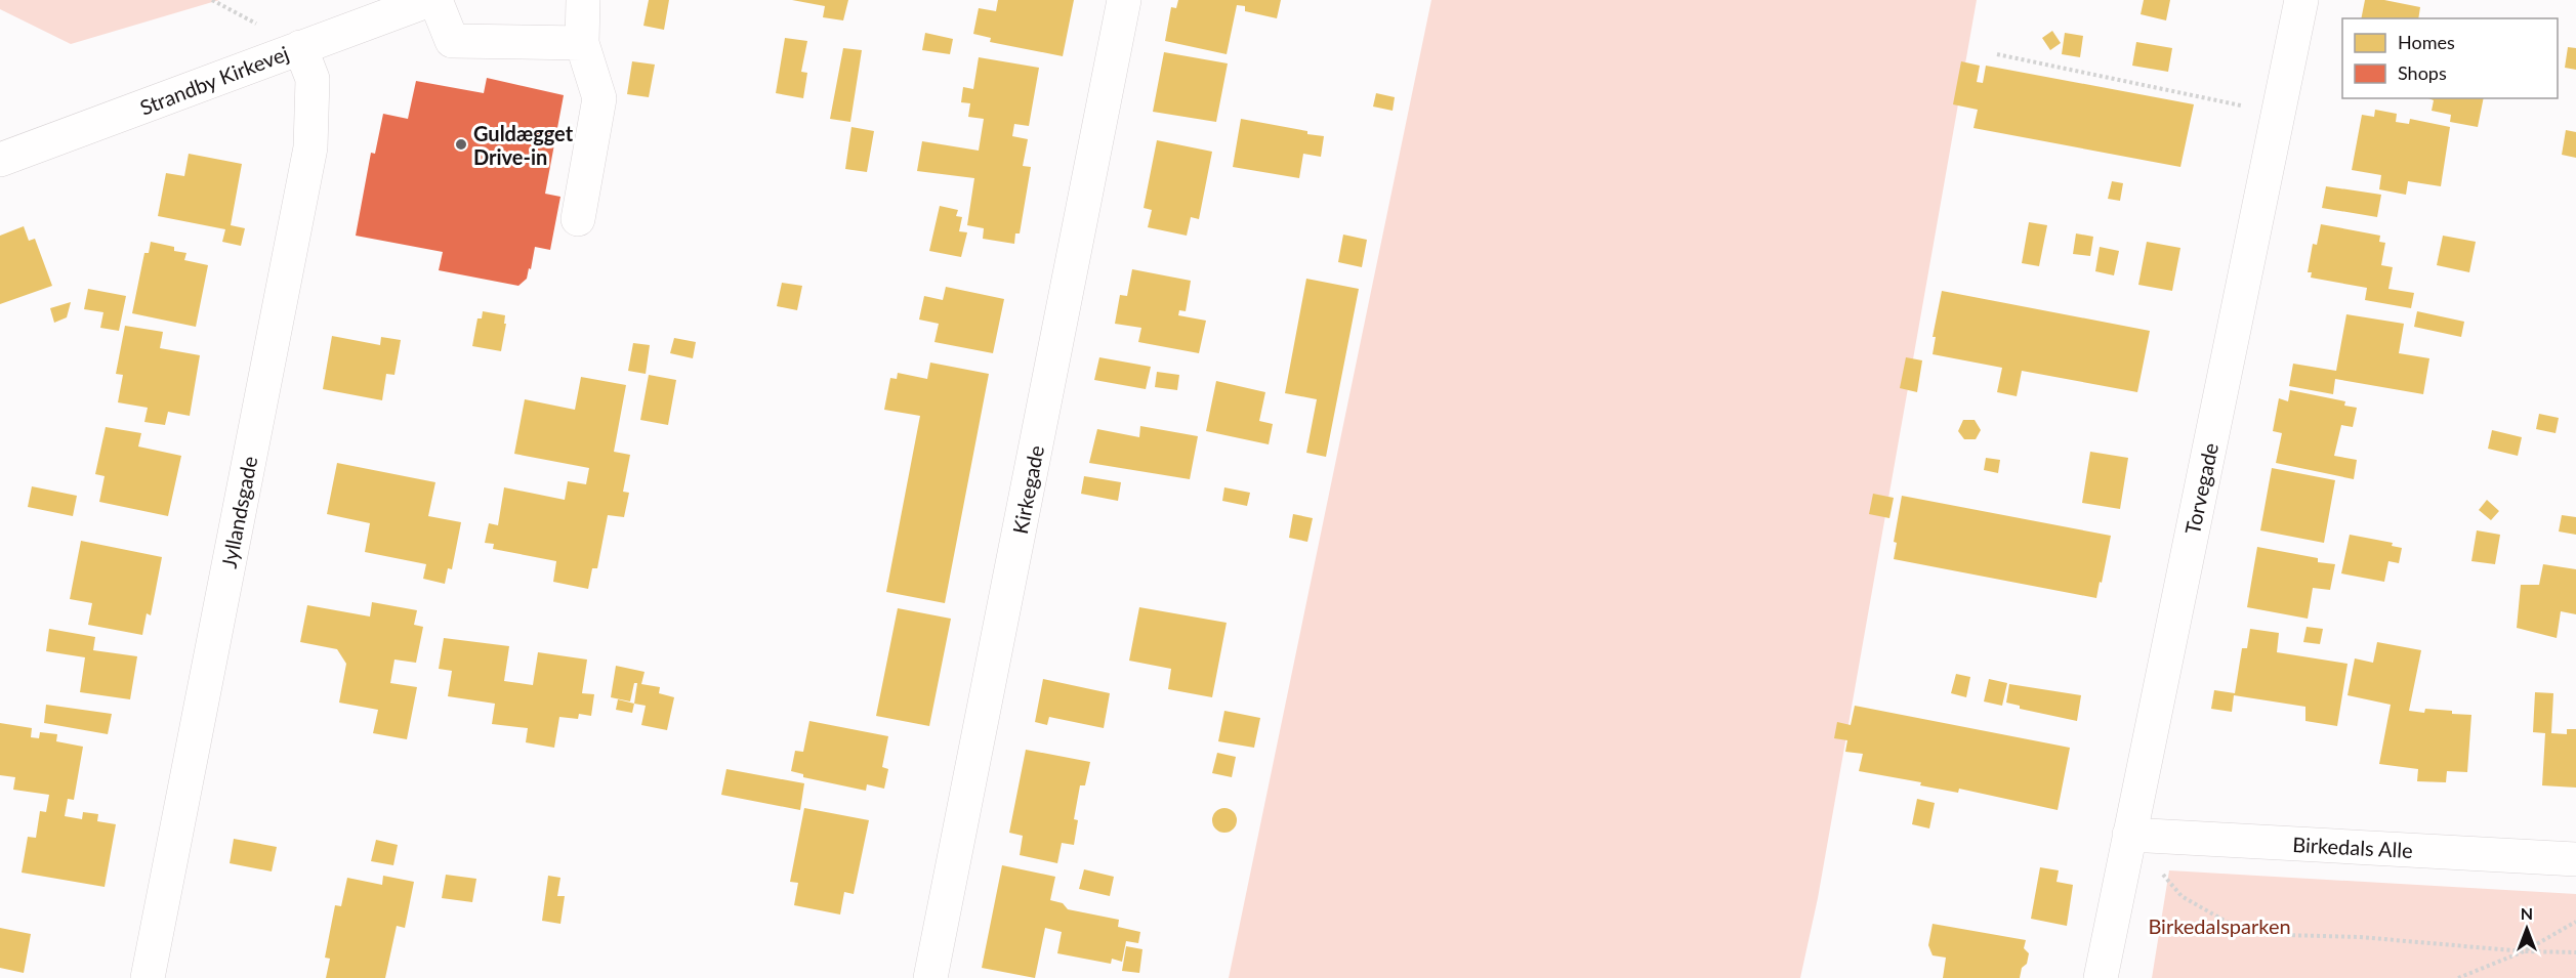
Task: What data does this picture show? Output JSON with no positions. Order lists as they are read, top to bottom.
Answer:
{
  "streets": {
    "street": [
      "Strandby Kirkevej",
      "Torvegade",
      "Kirkegade",
      "Jyllandsgade",
      "Birkedals Alle"
    ]
  },
  "crossings": [
    ["Strandby Kirkevej", "Jyllandsgade"],
    ["Torvegade", "Birkedals Alle"]
  ],
  "parks": ["Birkedalsparken"],
  "places": ["Guldægget Drive-in"],
  "legend": ["Homes", "Shops"],
  "north": "top"
}
